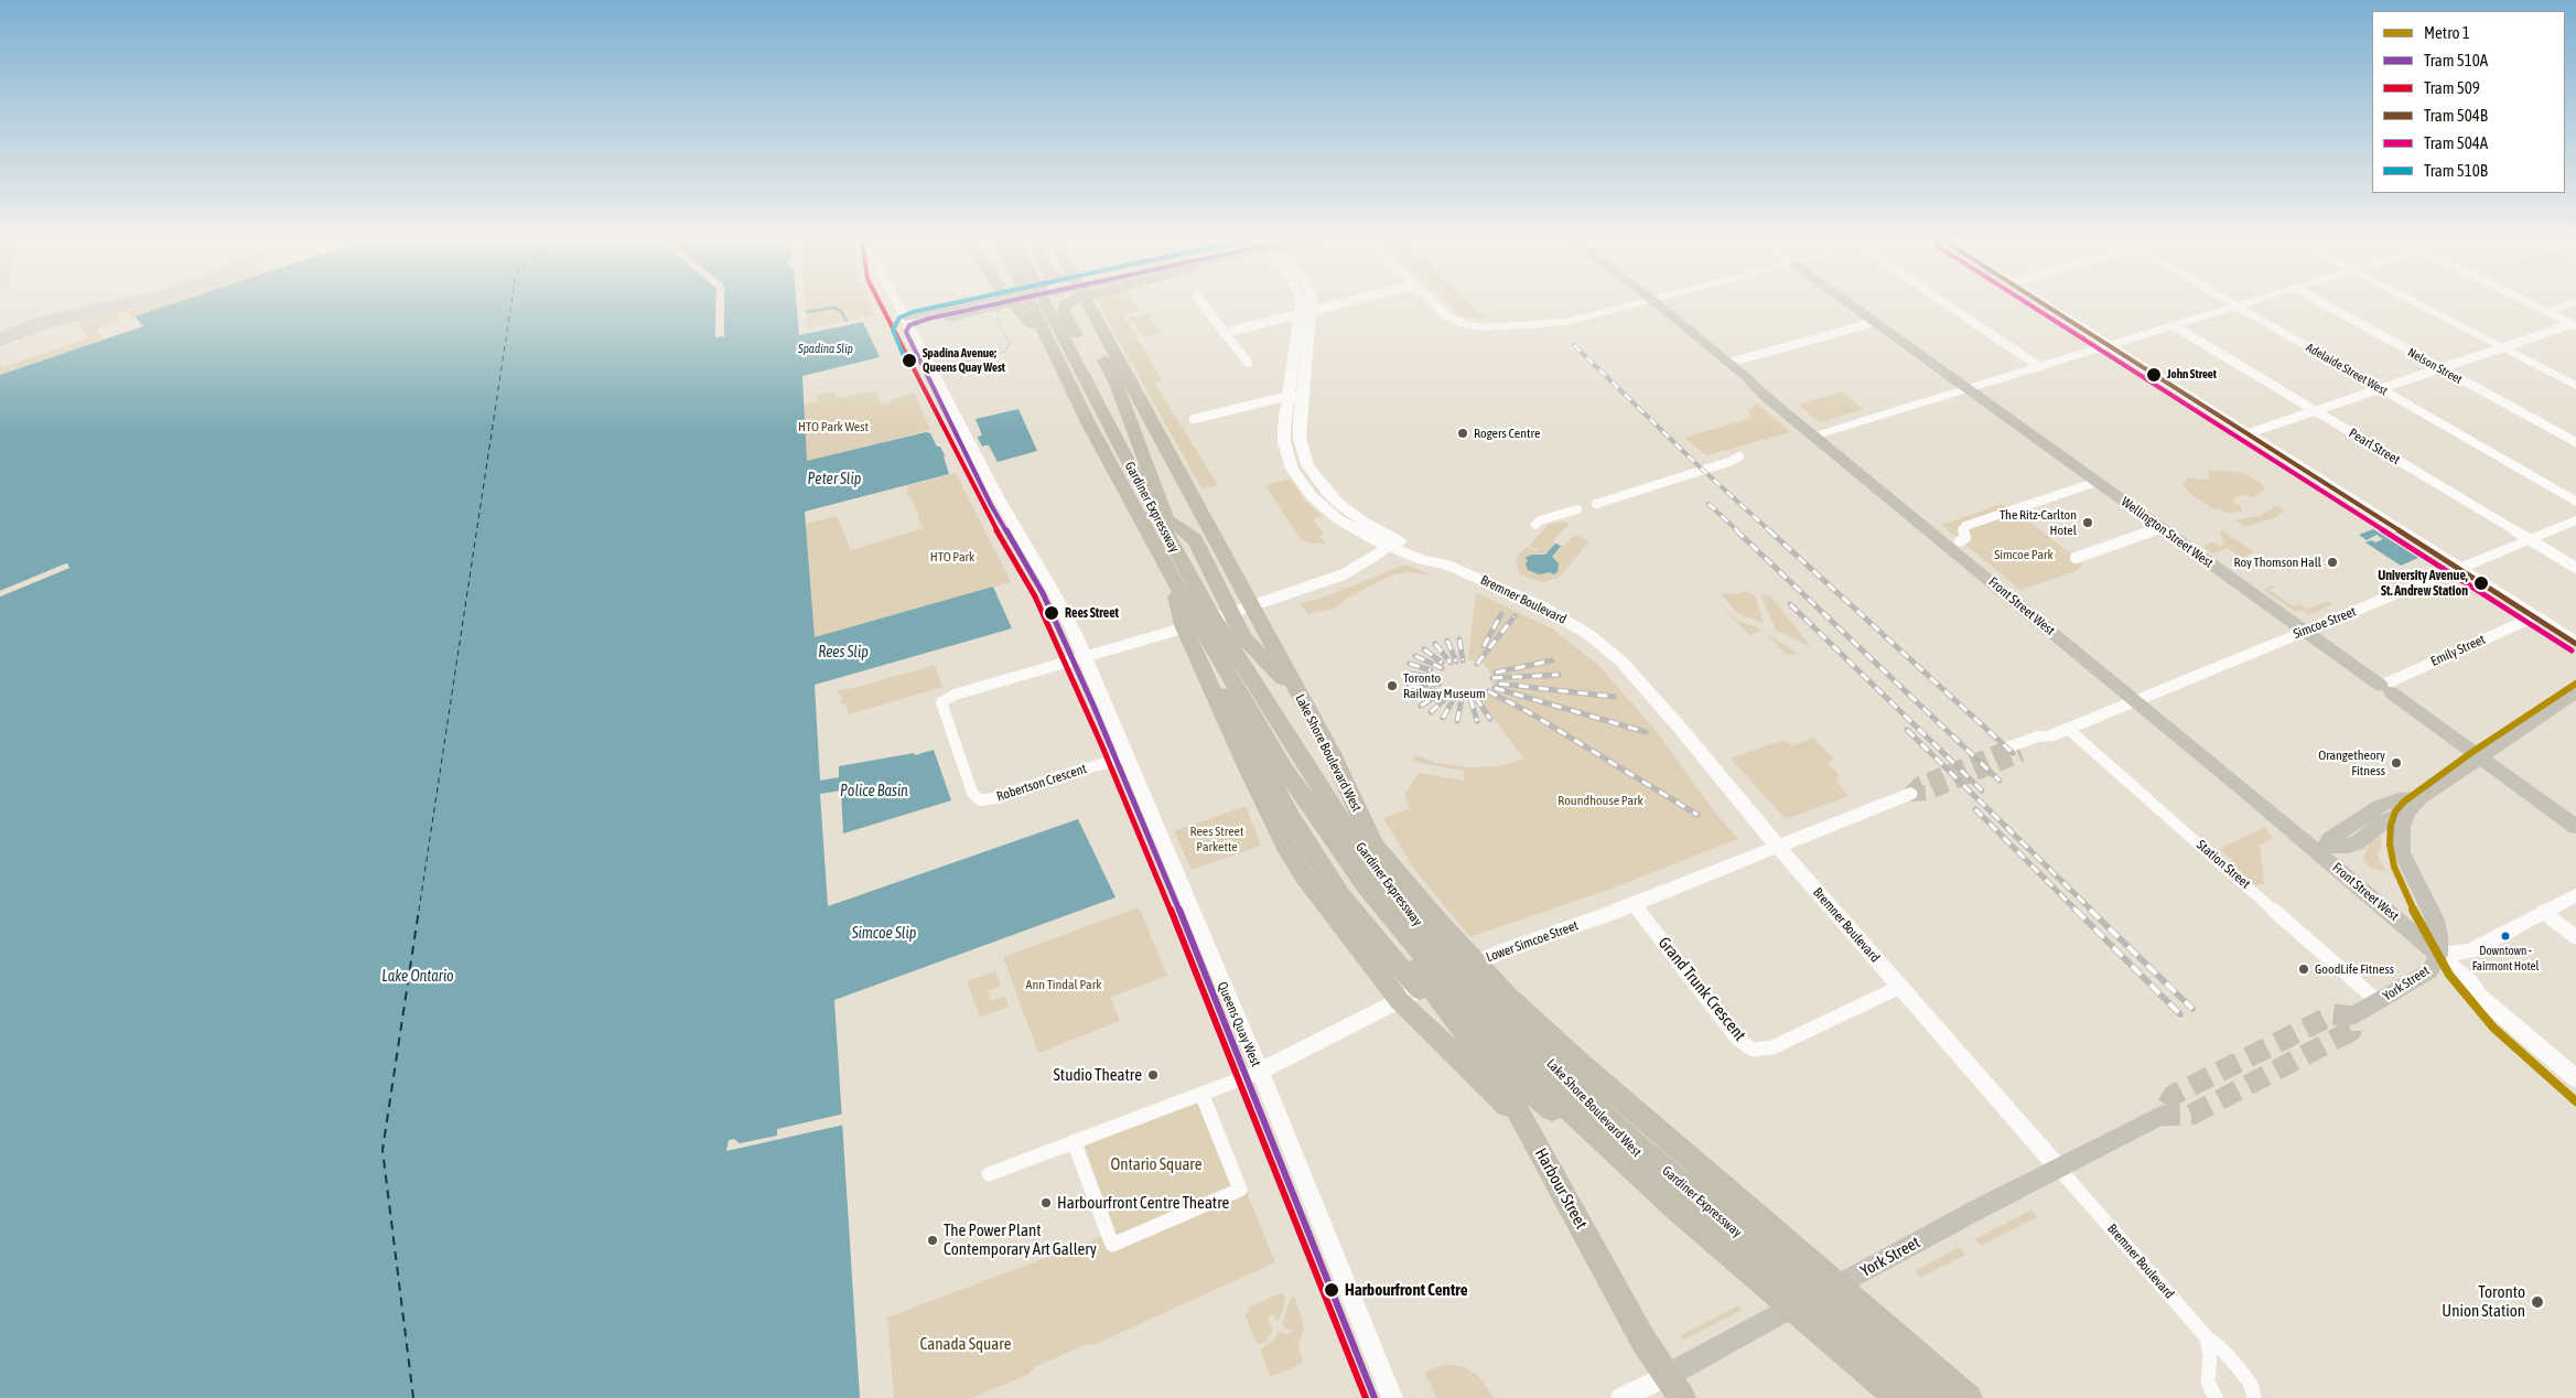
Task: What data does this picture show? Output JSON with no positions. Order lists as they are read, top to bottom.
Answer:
{
  "streets": {
    "highway": ["Gardiner Expressway", "Lake Shore Boulevard West", "Harbour Street"],
    "main road": ["Wellington Street West", "Front Street West", "York Street"],
    "street": [
      "Nelson Street",
      "Adelaide Street West",
      "Pearl Street",
      "Bremner Boulevard",
      "Simcoe Street",
      "Emily Street",
      "Robertson Crescent",
      "Station Street",
      "Lower Simcoe Street",
      "Grand Trunk Crescent",
      "Queens Quay West"
    ]
  },
  "crossings": [
    ["Pearl Street", "Simcoe Street"],
    ["Wellington Street West", "Simcoe Street"],
    ["Wellington Street West", "Emily Street"],
    ["Bremner Boulevard", "Lower Simcoe Street"],
    ["Bremner Boulevard", "York Street"],
    ["Bremner Boulevard", "Grand Trunk Crescent"],
    ["Front Street West", "Simcoe Street"],
    ["Front Street West", "York Street"],
    ["Lake Shore Boulevard West", "Lower Simcoe Street"],
    ["Lake Shore Boulevard West", "York Street"],
    ["Robertson Crescent", "Queens Quay West"],
    ["Station Street", "York Street"],
    ["Lower Simcoe Street", "Grand Trunk Crescent"],
    ["Lower Simcoe Street", "Queens Quay West"],
    ["Lower Simcoe Street", "Harbour Street"],
    ["York Street", "Harbour Street"]
  ],
  "water": [
    "Spadina Slip",
    "Peter Slip",
    "Rees Slip",
    "Police Basin",
    "Simcoe Slip",
    "Lake Ontario"
  ],
  "parks": [
    "HTO Park West",
    "Simcoe Park",
    "HTO Park",
    "Roundhouse Park",
    "Rees Street Parkette",
    "Ann Tindal Park",
    "Ontario Square",
    "Canada Square"
  ],
  "places": [
    "Spadina Avenue; Queens Quay West",
    "John Street",
    "Rogers Centre",
    "The Ritz-Carlton Hotel",
    "Roy Thomson Hall",
    "University Avenue, St. Andrew Station",
    "Rees Street",
    "Toronto Railway Museum",
    "Orangetheory Fitness",
    "Downtown - Fairmont Hotel",
    "GoodLife Fitness",
    "Studio Theatre",
    "Harbourfront Centre Theatre",
    "The Power Plant Contemporary Art Gallery",
    "Harbourfront Centre",
    "Toronto Union Station"
  ],
  "lines": [
    "tram line 510A",
    "tram line 509",
    "tram line 504B",
    "tram line 504A",
    "tram line 510B",
    "metro line 1"
  ],
  "legend": [
    "Metro 1",
    "Tram 510A",
    "Tram 509",
    "Tram 504B",
    "Tram 504A",
    "Tram 510B"
  ]
}
